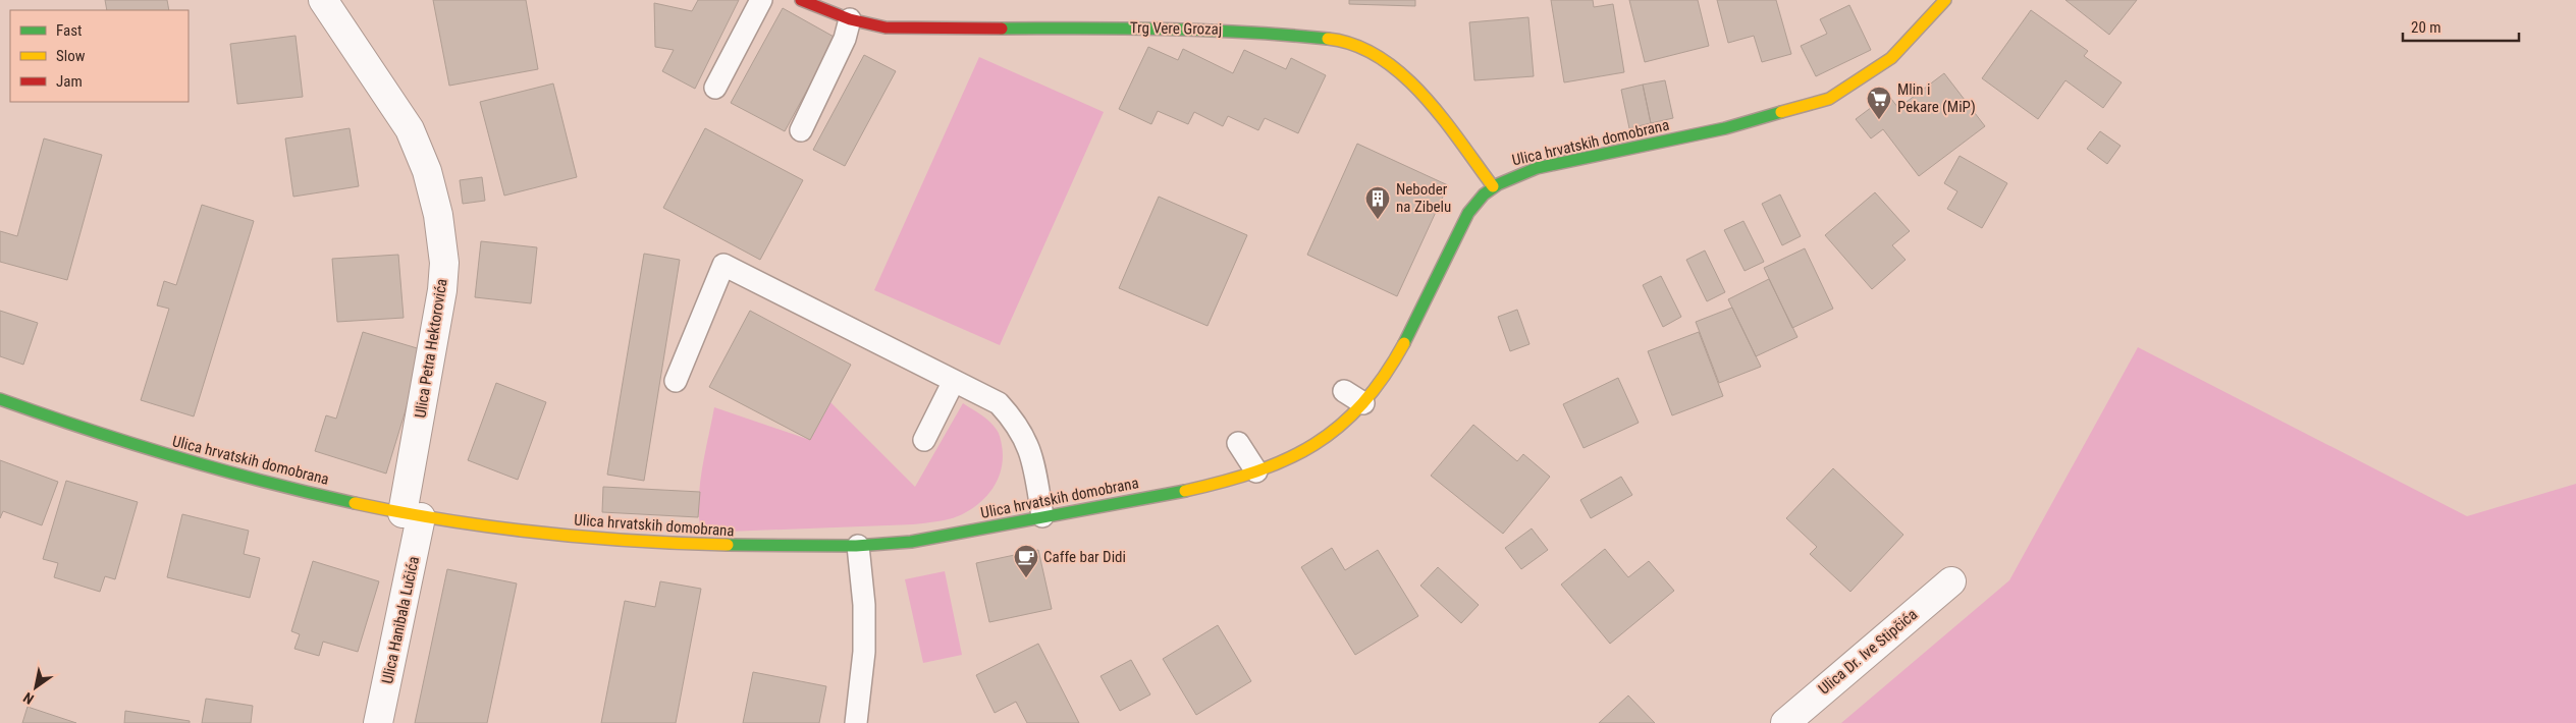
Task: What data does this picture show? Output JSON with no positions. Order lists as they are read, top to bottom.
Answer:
{
  "streets": {
    "street": [
      "Trg Vere Grozaj",
      "Ulica hrvatskih domobrana",
      "Ulica Petra Hektorovića",
      "Ulica Hanibala Lučića",
      "Ulica Dr. Ive Stipčića"
    ]
  },
  "crossings": [
    ["Trg Vere Grozaj", "Ulica hrvatskih domobrana"],
    ["Ulica hrvatskih domobrana", "Ulica Petra Hektorovića"],
    ["Ulica hrvatskih domobrana", "Ulica Hanibala Lučića"],
    ["Ulica Petra Hektorovića", "Ulica Hanibala Lučića"]
  ],
  "places": {
    "supermarket": ["Mlin i Pekare (MiP)"],
    "building": ["Neboder na Zibelu"],
    "cafe": ["Caffe bar Didi"]
  },
  "legend": ["Fast", "Slow", "Jam"],
  "scale_bar": "20 m",
  "north": "bottom left"
}
